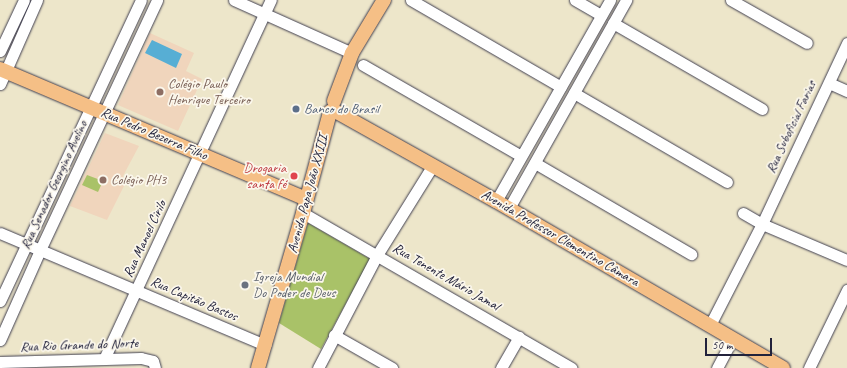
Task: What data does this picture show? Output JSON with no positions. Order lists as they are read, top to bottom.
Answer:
{
  "streets": {
    "main road": ["Rua Pedro Bezerra Filho", "Avenida Papa João XXIII", "Avenida Professor Clementino Câmara"],
    "street": [
      "Rua Suboficial Farias",
      "Rua Senador Georgino Avelino",
      "Rua Manoel Cirilo",
      "Rua Tenente Mário Jamal",
      "Rua Capitão Bastos",
      "Rua Rio Grande do Norte"
    ]
  },
  "crossings": [
    ["Rua Suboficial Farias", "Avenida Professor Clementino Câmara"],
    ["Rua Pedro Bezerra Filho", "Rua Senador Georgino Avelino"],
    ["Rua Pedro Bezerra Filho", "Avenida Papa João XXIII"],
    ["Rua Pedro Bezerra Filho", "Rua Manoel Cirilo"],
    ["Rua Senador Georgino Avelino", "Rua Capitão Bastos"],
    ["Avenida Papa João XXIII", "Avenida Professor Clementino Câmara"],
    ["Avenida Papa João XXIII", "Rua Tenente Mário Jamal"],
    ["Avenida Papa João XXIII", "Rua Capitão Bastos"],
    ["Rua Manoel Cirilo", "Rua Capitão Bastos"],
    ["Rua Manoel Cirilo", "Rua Rio Grande do Norte"]
  ],
  "places": [
    "Colégio Paulo Henrique Terceiro",
    "Banco do Brasil",
    "Drogaria santa fé",
    "Colégio PH3",
    "Igreja Mundial Do Poder de Deus"
  ],
  "scale_bar": "50 m"
}
